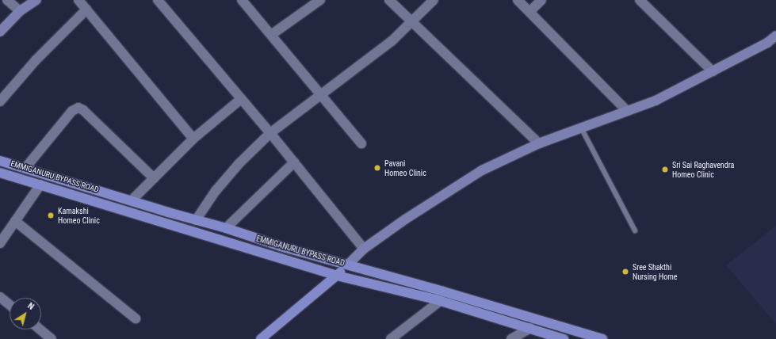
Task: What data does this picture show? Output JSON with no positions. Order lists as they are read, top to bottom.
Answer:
{
  "streets": {
    "main road": ["EMMIGANURU BYPASS ROAD"]
  },
  "places": [
    "Pavani Homeo Clinic",
    "Sri Sai Raghavendra Homeo Clinic",
    "Kamakshi Homeo Clinic",
    "Sree Shakthi Nursing Home"
  ],
  "north": "top right"
}
